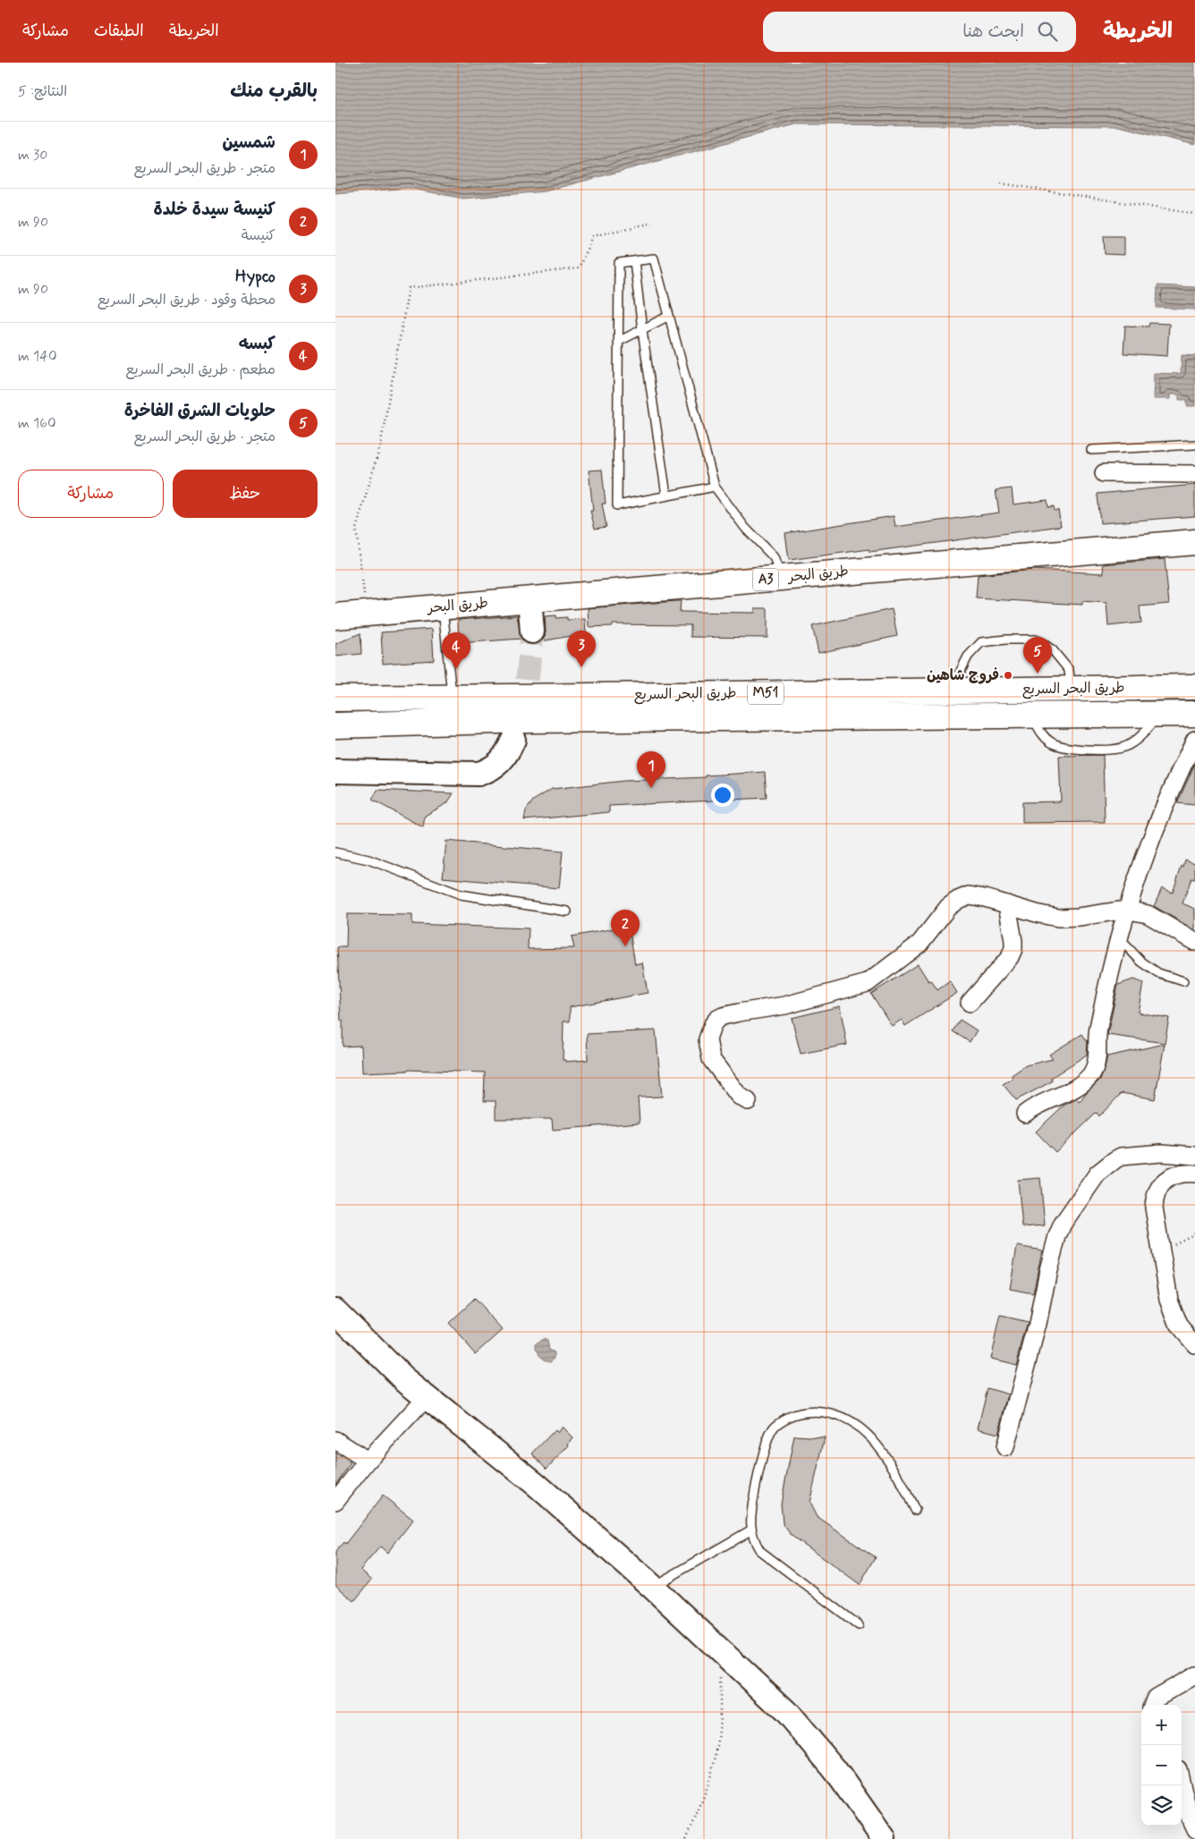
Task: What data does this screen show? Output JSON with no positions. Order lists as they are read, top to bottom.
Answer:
{
  "streets": {
    "highway": [
      "طريق البحر",
      "A3",
      "طريق البحر السريع",
      "M51"
    ]
  },
  "places": ["فروج شاهين"],
  "page": {
    "header": "الخريطة",
    "search": "ابحث هنا",
    "nav": ["الخريطة", "الطبقات", "مشاركة"],
    "heading": ["بالقرب منك", "النتائج: 5"],
    "list": [
      {
        "mark": "1",
        "name": "شمسين",
        "note": "متجر · طريق البحر السريع",
        "value": "30 m"
      },
      {
        "mark": "2",
        "name": "كنيسة سيدة خلدة",
        "note": "كنيسة",
        "value": "90 m"
      },
      {
        "mark": "3",
        "name": "Hypco",
        "note": "محطة وقود · طريق البحر السريع",
        "value": "90 m"
      },
      {
        "mark": "4",
        "name": "كبسه",
        "note": "مطعم · طريق البحر السريع",
        "value": "140 m"
      },
      {
        "mark": "5",
        "name": "حلويات الشرق الفاخرة",
        "note": "متجر · طريق البحر السريع",
        "value": "160 m"
      }
    ],
    "buttons": ["حفظ", "مشاركة"],
    "pins": [
      "3",
      "4",
      "5",
      "1",
      "2"
    ],
    "map_buttons": ["+", "−"]
  }
}
